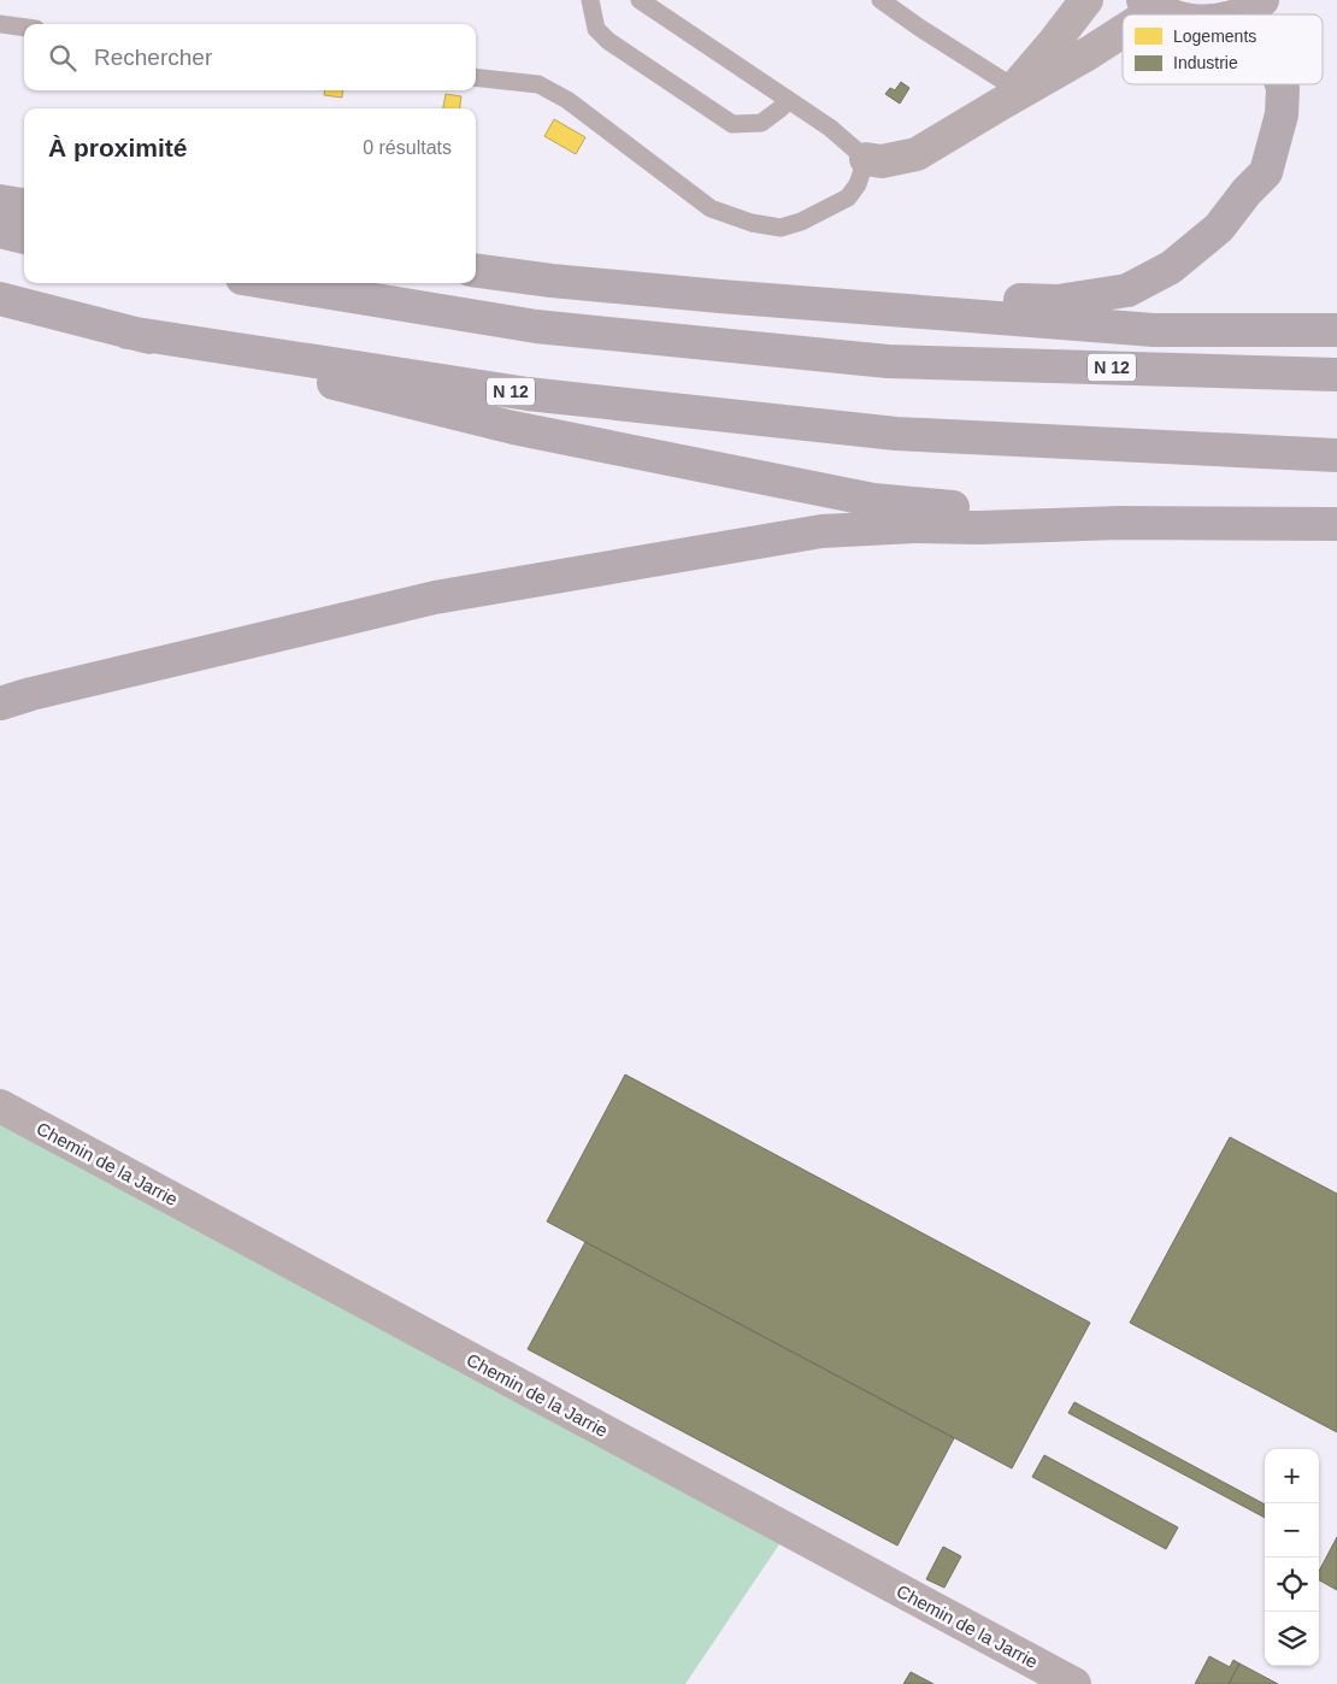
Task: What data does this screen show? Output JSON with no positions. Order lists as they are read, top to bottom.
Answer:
{
  "streets": {
    "highway": ["N 12"],
    "street": ["Chemin de la Jarrie"]
  },
  "legend": ["Logements", "Industrie"],
  "page": {
    "search": "Rechercher",
    "heading": ["À proximité", "0 résultats"],
    "map_buttons": ["+", "−"]
  }
}
